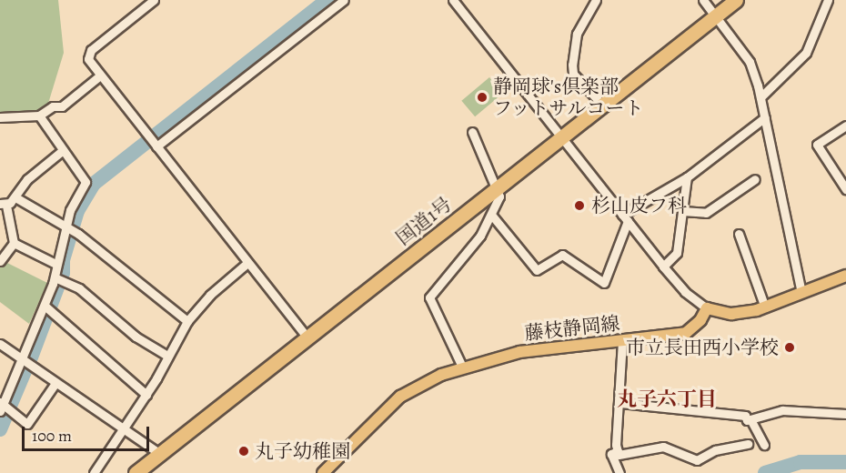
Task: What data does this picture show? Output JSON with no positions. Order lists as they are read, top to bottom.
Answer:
{
  "streets": {
    "highway": ["国道1号"],
    "main road": ["藤枝静岡線"]
  },
  "districts": ["丸子六丁目"],
  "places": [
    "静岡球's倶楽部 フットサルコート",
    "杉山皮フ科",
    "市立長田西小学校",
    "丸子幼稚園"
  ],
  "scale_bar": "100 m"
}
